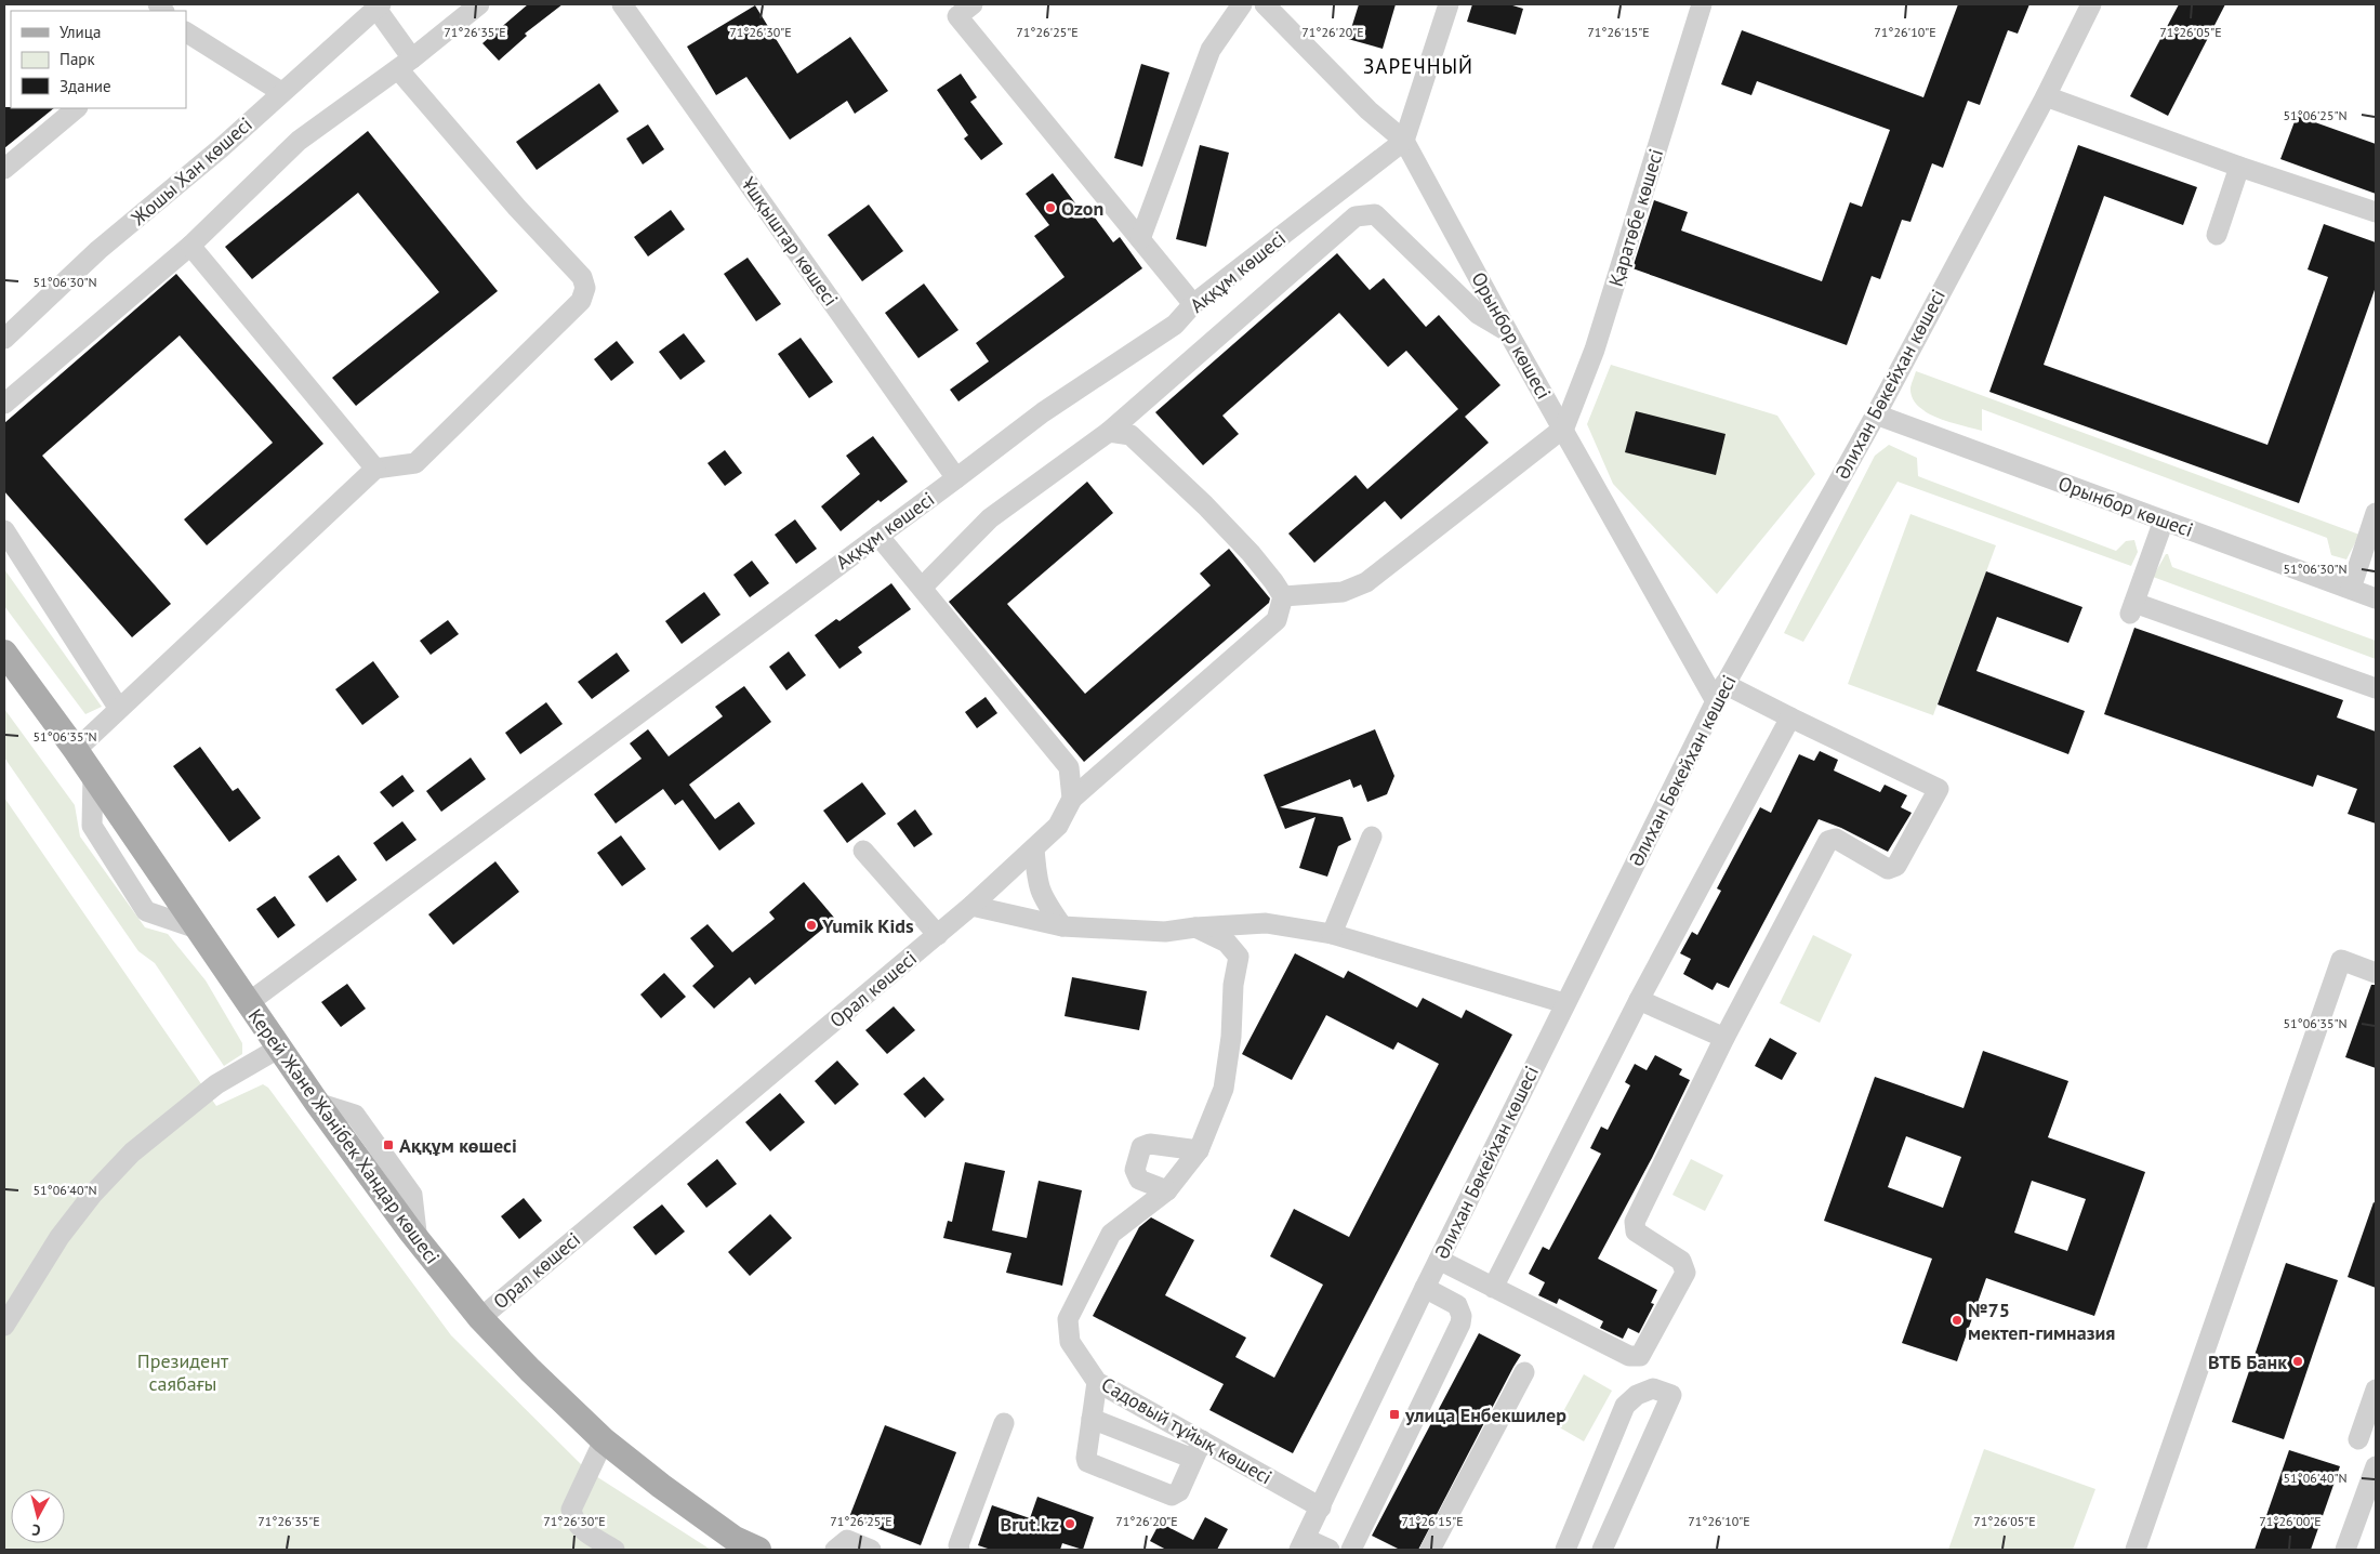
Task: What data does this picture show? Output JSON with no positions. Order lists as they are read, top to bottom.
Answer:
{
  "streets": {
    "main road": ["Керей Және Жәнібек Хандар көшесі"],
    "street": [
      "Жошы Хан көшесі",
      "Қаратөбе көшесі",
      "Ұшқыштар көшесі",
      "Аққұм көшесі",
      "Орынбор көшесі",
      "Әлихан Бөкейхан көшесі",
      "Орал көшесі",
      "Садовый тұйық көшесі"
    ]
  },
  "crossings": [
    ["Қаратөбе көшесі", "Орынбор көшесі"],
    ["Ұшқыштар көшесі", "Аққұм көшесі"],
    ["Аққұм көшесі", "Орынбор көшесі"],
    ["Аққұм көшесі", "Керей Және Жәнібек Хандар көшесі"],
    ["Орынбор көшесі", "Әлихан Бөкейхан көшесі"],
    ["Әлихан Бөкейхан көшесі", "Садовый тұйық көшесі"],
    ["Орал көшесі", "Керей Және Жәнібек Хандар көшесі"]
  ],
  "districts": ["ЗАРЕЧНЫЙ"],
  "parks": ["Президент саябағы"],
  "places": {
    "other": [
      "Ozon",
      "Yumik Kids",
      "№75 мектеп-гимназия",
      "ВТБ Банк",
      "Brut.kz"
    ],
    "transit": ["Аққұм көшесі", "улица Енбекшилер"]
  },
  "legend": ["Улица", "Парк", "Здание"],
  "north": "bottom",
  "coordinates": [
    "71°26'35\"E",
    "71°26'30\"E",
    "71°26'25\"E",
    "71°26'20\"E",
    "71°26'15\"E",
    "71°26'10\"E",
    "71°26'05\"E",
    "51°06'25\"N",
    "51°06'30\"N",
    "51°06'35\"N",
    "51°06'40\"N",
    "71°26'00\"E"
  ]
}
